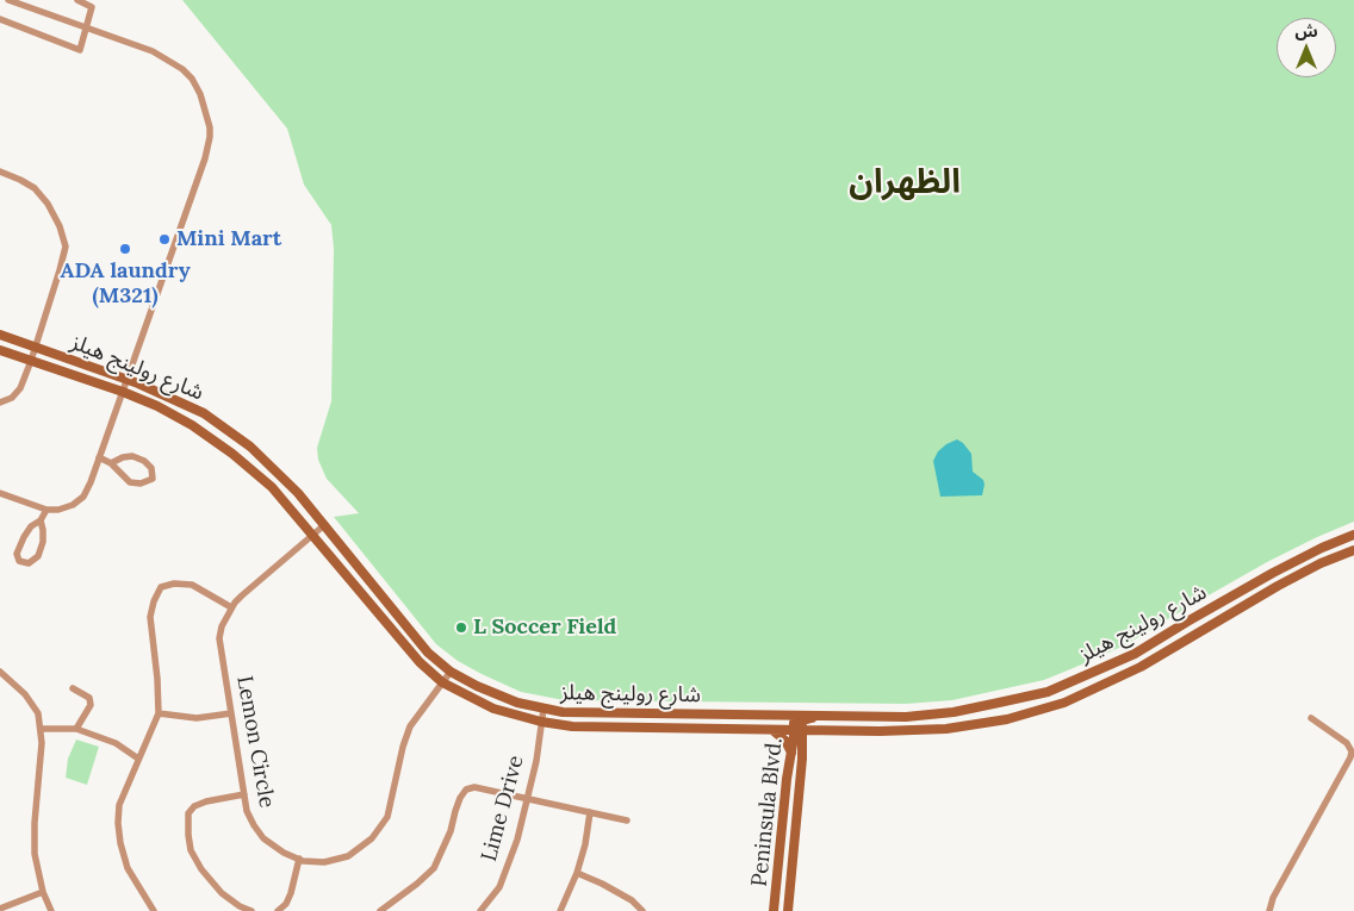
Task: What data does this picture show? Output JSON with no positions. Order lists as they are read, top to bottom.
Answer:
{
  "streets": {
    "main road": ["شارع رولينج هيلز", "Peninsula Blvd."],
    "street": ["Lemon Circle", "Lime Drive"]
  },
  "crossings": [
    ["شارع رولينج هيلز", "Lemon Circle"],
    ["شارع رولينج هيلز", "Lime Drive"],
    ["شارع رولينج هيلز", "Peninsula Blvd."]
  ],
  "districts": ["الظهران"],
  "places": ["Mini Mart", "ADA laundry (M321)", "L Soccer Field"],
  "north": "top"
}
